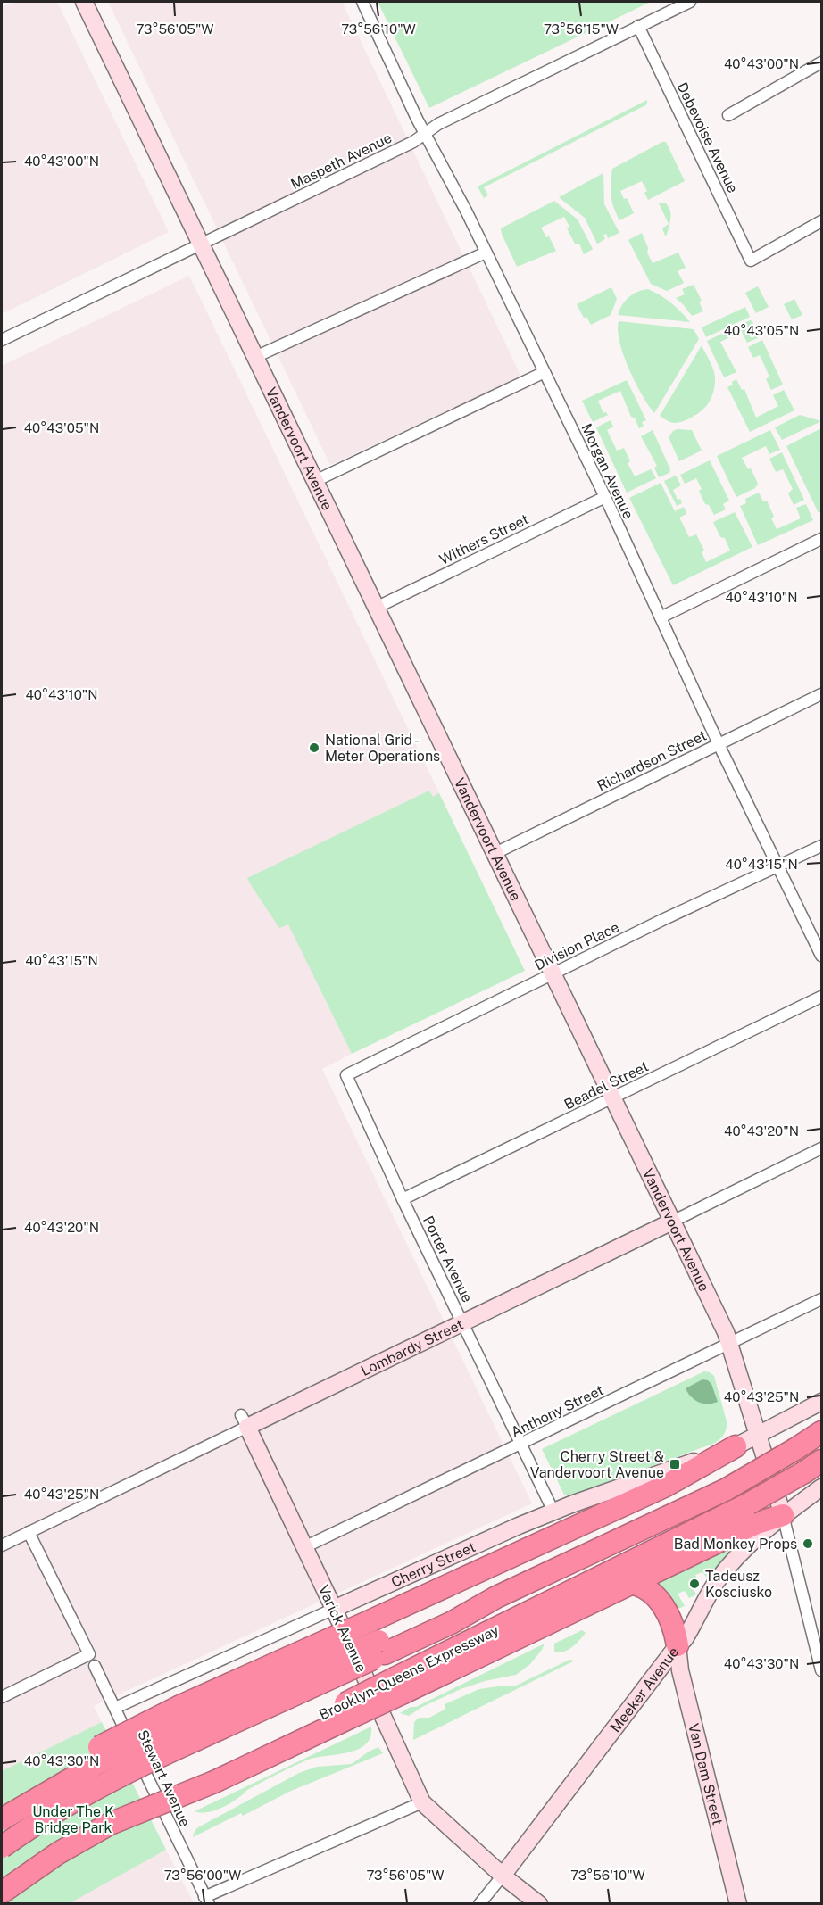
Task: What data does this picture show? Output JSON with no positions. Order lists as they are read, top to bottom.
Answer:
{
  "streets": {
    "highway": ["Brooklyn-Queens Expressway"],
    "main road": [
      "Vandervoort Avenue",
      "Lombardy Street",
      "Cherry Street",
      "Varick Avenue",
      "Meeker Avenue",
      "Van Dam Street"
    ],
    "street": [
      "Debevoise Avenue",
      "Maspeth Avenue",
      "Morgan Avenue",
      "Withers Street",
      "Richardson Street",
      "Division Place",
      "Beadel Street",
      "Porter Avenue",
      "Anthony Street",
      "Stewart Avenue"
    ]
  },
  "crossings": [
    ["Debevoise Avenue", "Maspeth Avenue"],
    ["Maspeth Avenue", "Vandervoort Avenue"],
    ["Maspeth Avenue", "Morgan Avenue"],
    ["Vandervoort Avenue", "Withers Street"],
    ["Vandervoort Avenue", "Richardson Street"],
    ["Vandervoort Avenue", "Division Place"],
    ["Vandervoort Avenue", "Beadel Street"],
    ["Vandervoort Avenue", "Lombardy Street"],
    ["Vandervoort Avenue", "Anthony Street"],
    ["Vandervoort Avenue", "Cherry Street"],
    ["Vandervoort Avenue", "Meeker Avenue"],
    ["Morgan Avenue", "Withers Street"],
    ["Morgan Avenue", "Richardson Street"],
    ["Morgan Avenue", "Division Place"],
    ["Division Place", "Porter Avenue"],
    ["Beadel Street", "Porter Avenue"],
    ["Porter Avenue", "Lombardy Street"],
    ["Porter Avenue", "Anthony Street"],
    ["Porter Avenue", "Cherry Street"],
    ["Lombardy Street", "Varick Avenue"],
    ["Anthony Street", "Varick Avenue"],
    ["Cherry Street", "Varick Avenue"],
    ["Cherry Street", "Stewart Avenue"],
    ["Varick Avenue", "Meeker Avenue"],
    ["Meeker Avenue", "Van Dam Street"]
  ],
  "parks": ["Under The K Bridge Park"],
  "places": {
    "other": ["National Grid - Meter Operations", "Bad Monkey Props", "Tadeusz Kosciusko"],
    "transit": ["Cherry Street & Vandervoort Avenue"]
  },
  "coordinates": [
    "73°56'05\"W",
    "73°56'10\"W",
    "73°56'15\"W",
    "40°43'00\"N",
    "40°43'05\"N",
    "40°43'10\"N",
    "40°43'15\"N",
    "40°43'20\"N",
    "40°43'25\"N",
    "40°43'30\"N",
    "73°56'00\"W"
  ]
}
